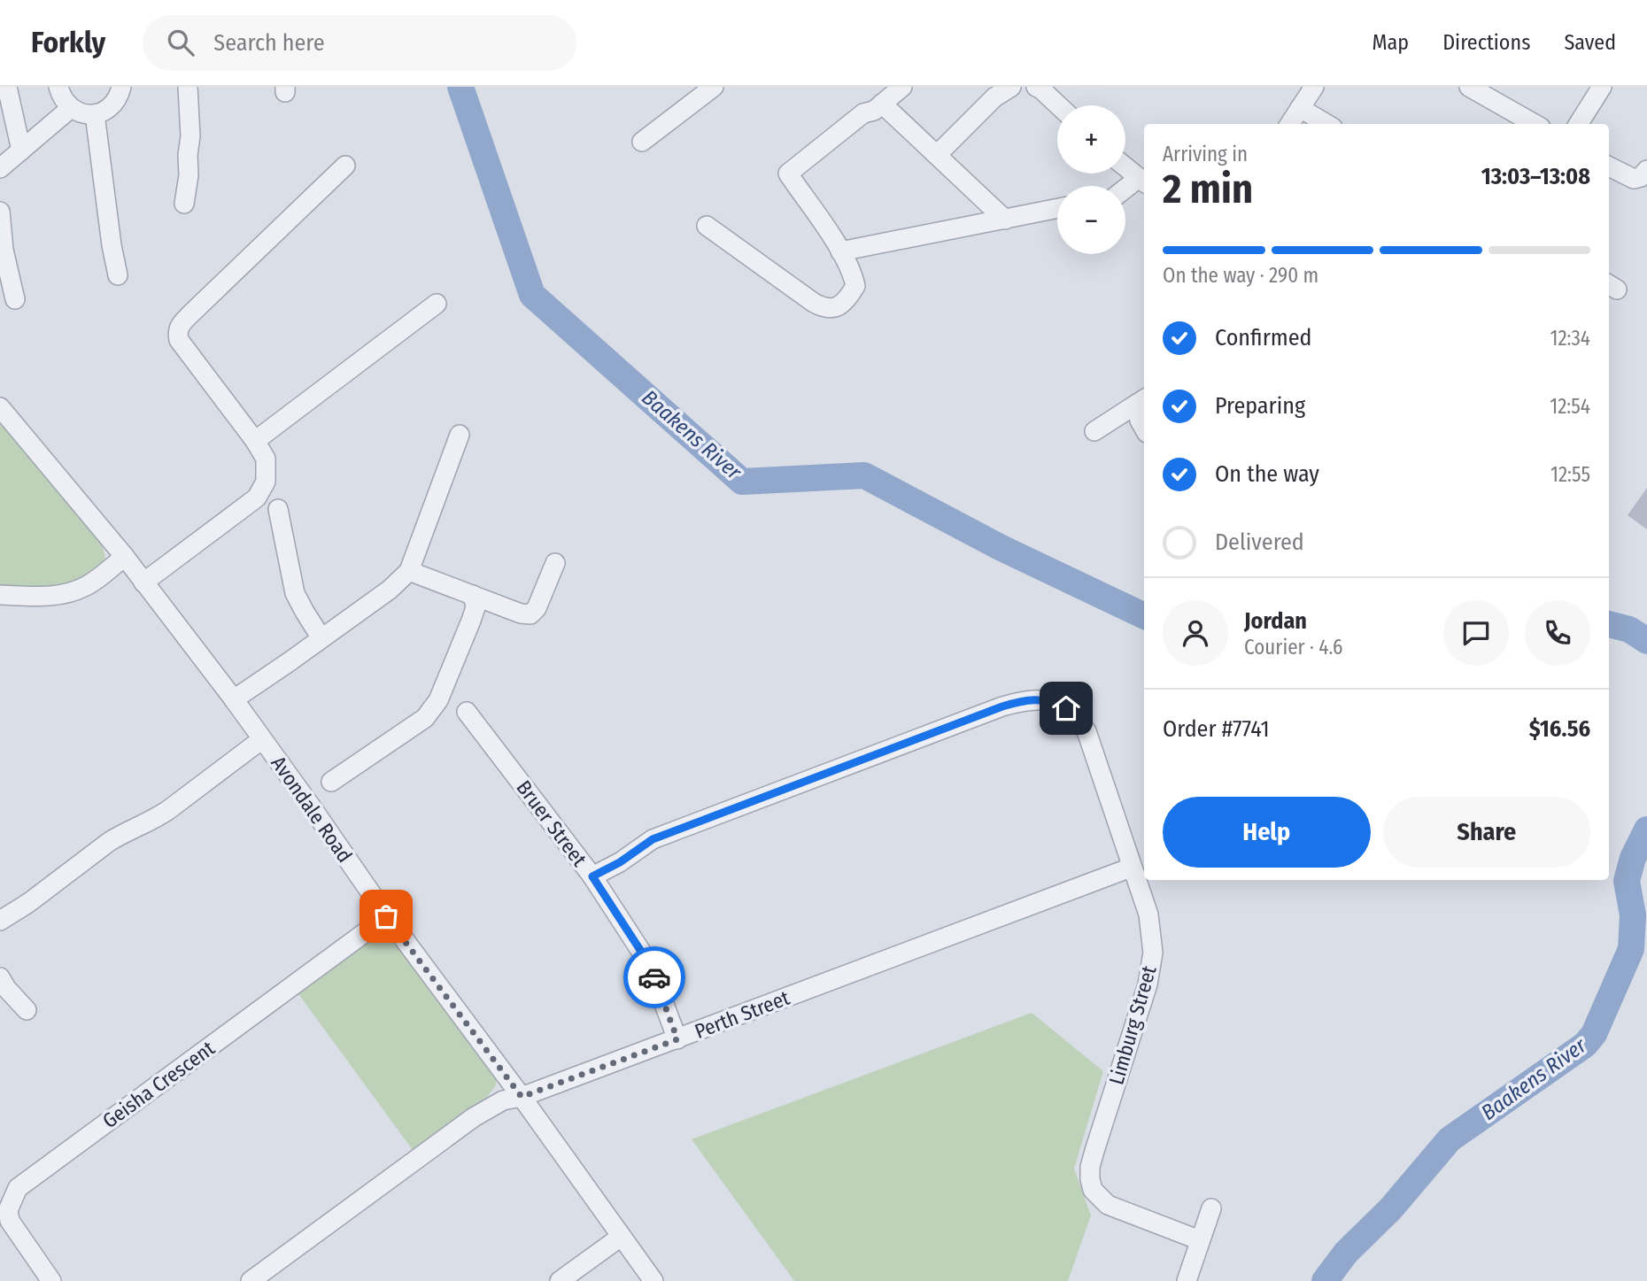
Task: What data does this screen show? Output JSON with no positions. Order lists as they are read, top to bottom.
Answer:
{
  "streets": {
    "street": [
      "Avondale Road",
      "Bruer Street",
      "Perth Street",
      "Limburg Street",
      "Geisha Crescent"
    ]
  },
  "crossings": [
    ["Avondale Road", "Perth Street"],
    ["Avondale Road", "Geisha Crescent"],
    ["Bruer Street", "Perth Street"],
    ["Bruer Street", "Limburg Street"],
    ["Perth Street", "Limburg Street"]
  ],
  "water": ["Baakens River"],
  "page": {
    "header": "Forkly",
    "search": "Search here",
    "nav": ["Map", "Directions", "Saved"],
    "map_buttons": ["+", "−"],
    "heading": ["2 min", "Arriving in", "13:03–13:08"],
    "panel": [
      "Jordan",
      "Courier · 4.6",
      "Order #7741",
      "$16.56"
    ],
    "bar": "On the way · 290 m",
    "list": [
      ["Confirmed", "12:34"],
      ["Preparing", "12:54"],
      ["On the way", "12:55"],
      "Delivered"
    ],
    "buttons": ["Help", "Share"]
  }
}
